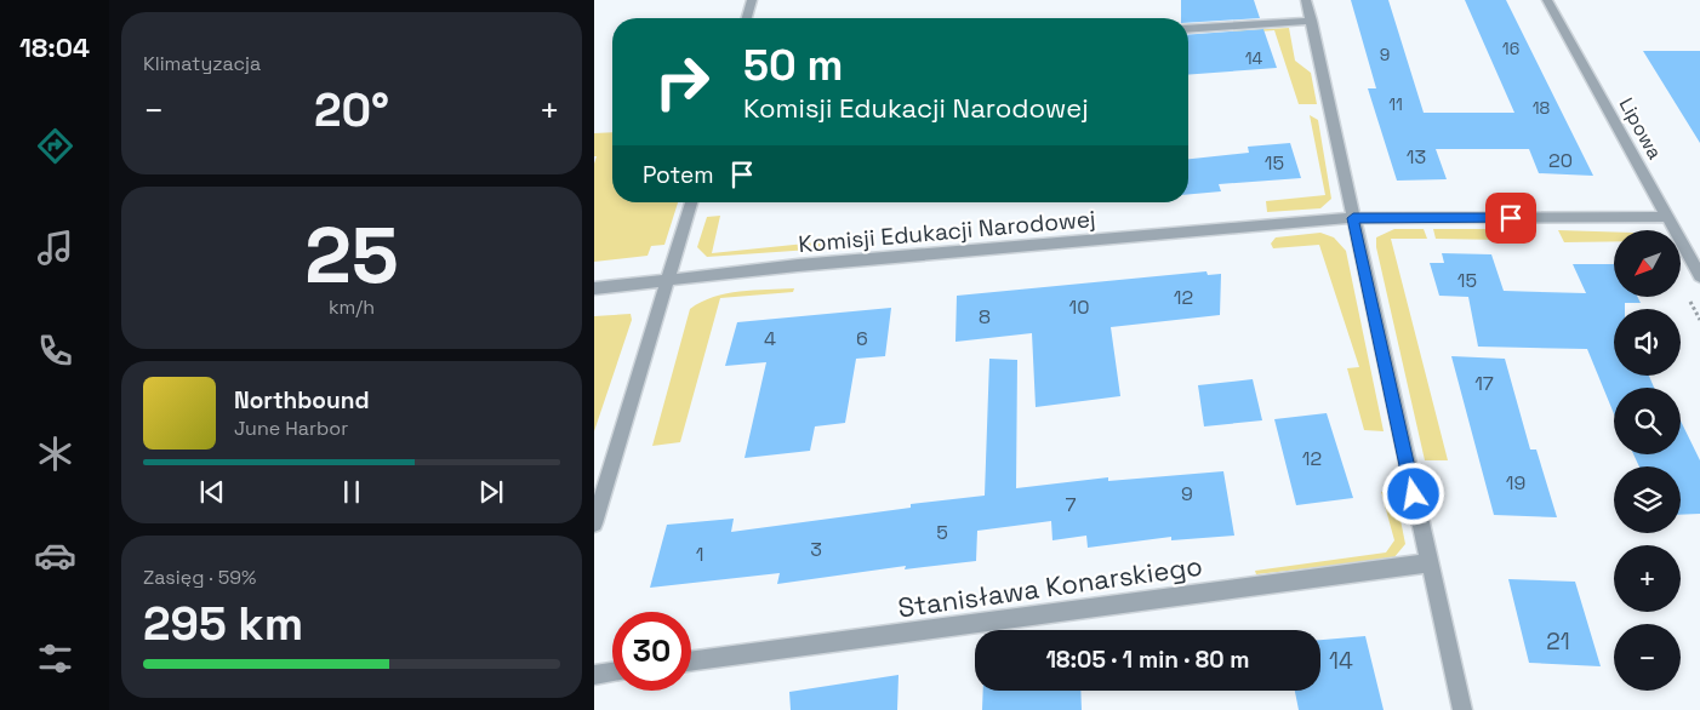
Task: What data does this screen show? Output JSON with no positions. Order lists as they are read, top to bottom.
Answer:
{
  "streets": {
    "street": ["Lipowa", "Komisji Edukacji Narodowej", "Stanisława Konarskiego"]
  },
  "crossings": [
    ["Lipowa", "Komisji Edukacji Narodowej"]
  ],
  "house_numbers": [
    "16",
    "9",
    "14",
    "11",
    "18",
    "13",
    "20",
    "15",
    "15",
    "12",
    "10",
    "8",
    "4",
    "6",
    "17",
    "12",
    "19",
    "9",
    "7",
    "5",
    "3",
    "1",
    "21",
    "14"
  ],
  "north": "bottom left",
  "page": {
    "tabs": "18:04",
    "tile": [
      "Klimatyzacja",
      ["25", "km/h"],
      ["Zasięg · 59%", "295 km"]
    ],
    "turn": ["50 m", "Komisji Edukacji Narodowej"],
    "heat": ["−", "20°", "+"],
    "then": "Potem",
    "map_buttons": ["+", "−"],
    "song": ["Northbound", "June Harbor"],
    "limit": "30",
    "trip": "18:05 · 1 min · 80 m"
  }
}
